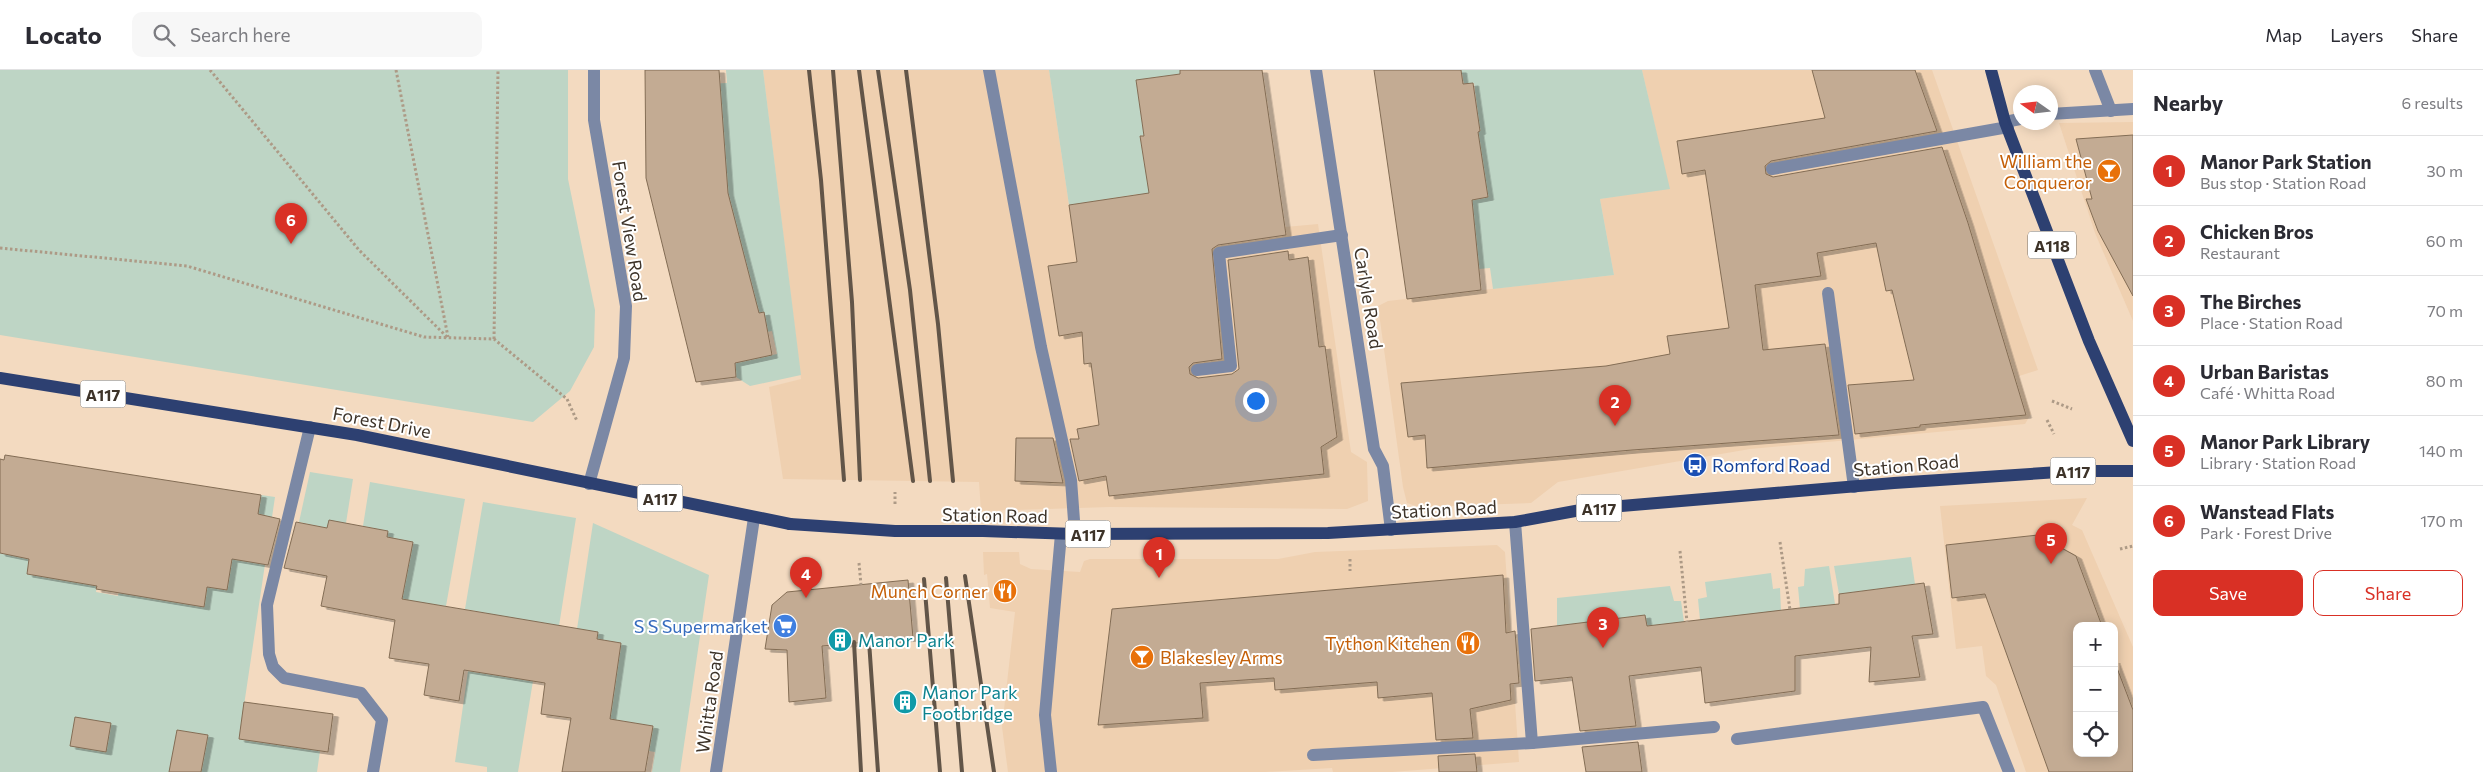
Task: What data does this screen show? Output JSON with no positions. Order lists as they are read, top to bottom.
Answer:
{
  "streets": {
    "main road": [
      "A118",
      "A117",
      "Forest Drive",
      "Station Road"
    ],
    "street": ["Forest View Road", "Carlyle Road", "Whitta Road"]
  },
  "crossings": [
    ["Forest View Road", "Forest Drive"],
    ["Carlyle Road", "Station Road"],
    ["Forest Drive", "Station Road"],
    ["Forest Drive", "Whitta Road"],
    ["Station Road", "Whitta Road"]
  ],
  "places": {
    "bar": ["William the Conqueror", "Blakesley Arms"],
    "bus stop": ["Romford Road"],
    "restaurant": ["Munch Corner", "Tython Kitchen"],
    "supermarket": ["S S Supermarket"],
    "building": ["Manor Park", "Manor Park Footbridge"]
  },
  "north": "left",
  "page": {
    "header": "Locato",
    "search": "Search here",
    "nav": ["Map", "Layers", "Share"],
    "heading": ["Nearby", "6 results"],
    "list": [
      {
        "mark": "1",
        "name": "Manor Park Station",
        "note": "Bus stop · Station Road",
        "value": "30 m"
      },
      {
        "mark": "2",
        "name": "Chicken Bros",
        "note": "Restaurant",
        "value": "60 m"
      },
      {
        "mark": "3",
        "name": "The Birches",
        "note": "Place · Station Road",
        "value": "70 m"
      },
      {
        "mark": "4",
        "name": "Urban Baristas",
        "note": "Café · Whitta Road",
        "value": "80 m"
      },
      {
        "mark": "5",
        "name": "Manor Park Library",
        "note": "Library · Station Road",
        "value": "140 m"
      },
      {
        "mark": "6",
        "name": "Wanstead Flats",
        "note": "Park · Forest Drive",
        "value": "170 m"
      }
    ],
    "pins": [
      "6",
      "2",
      "5",
      "1",
      "4",
      "3"
    ],
    "buttons": ["Save", "Share"],
    "map_buttons": ["+", "−"]
  }
}
